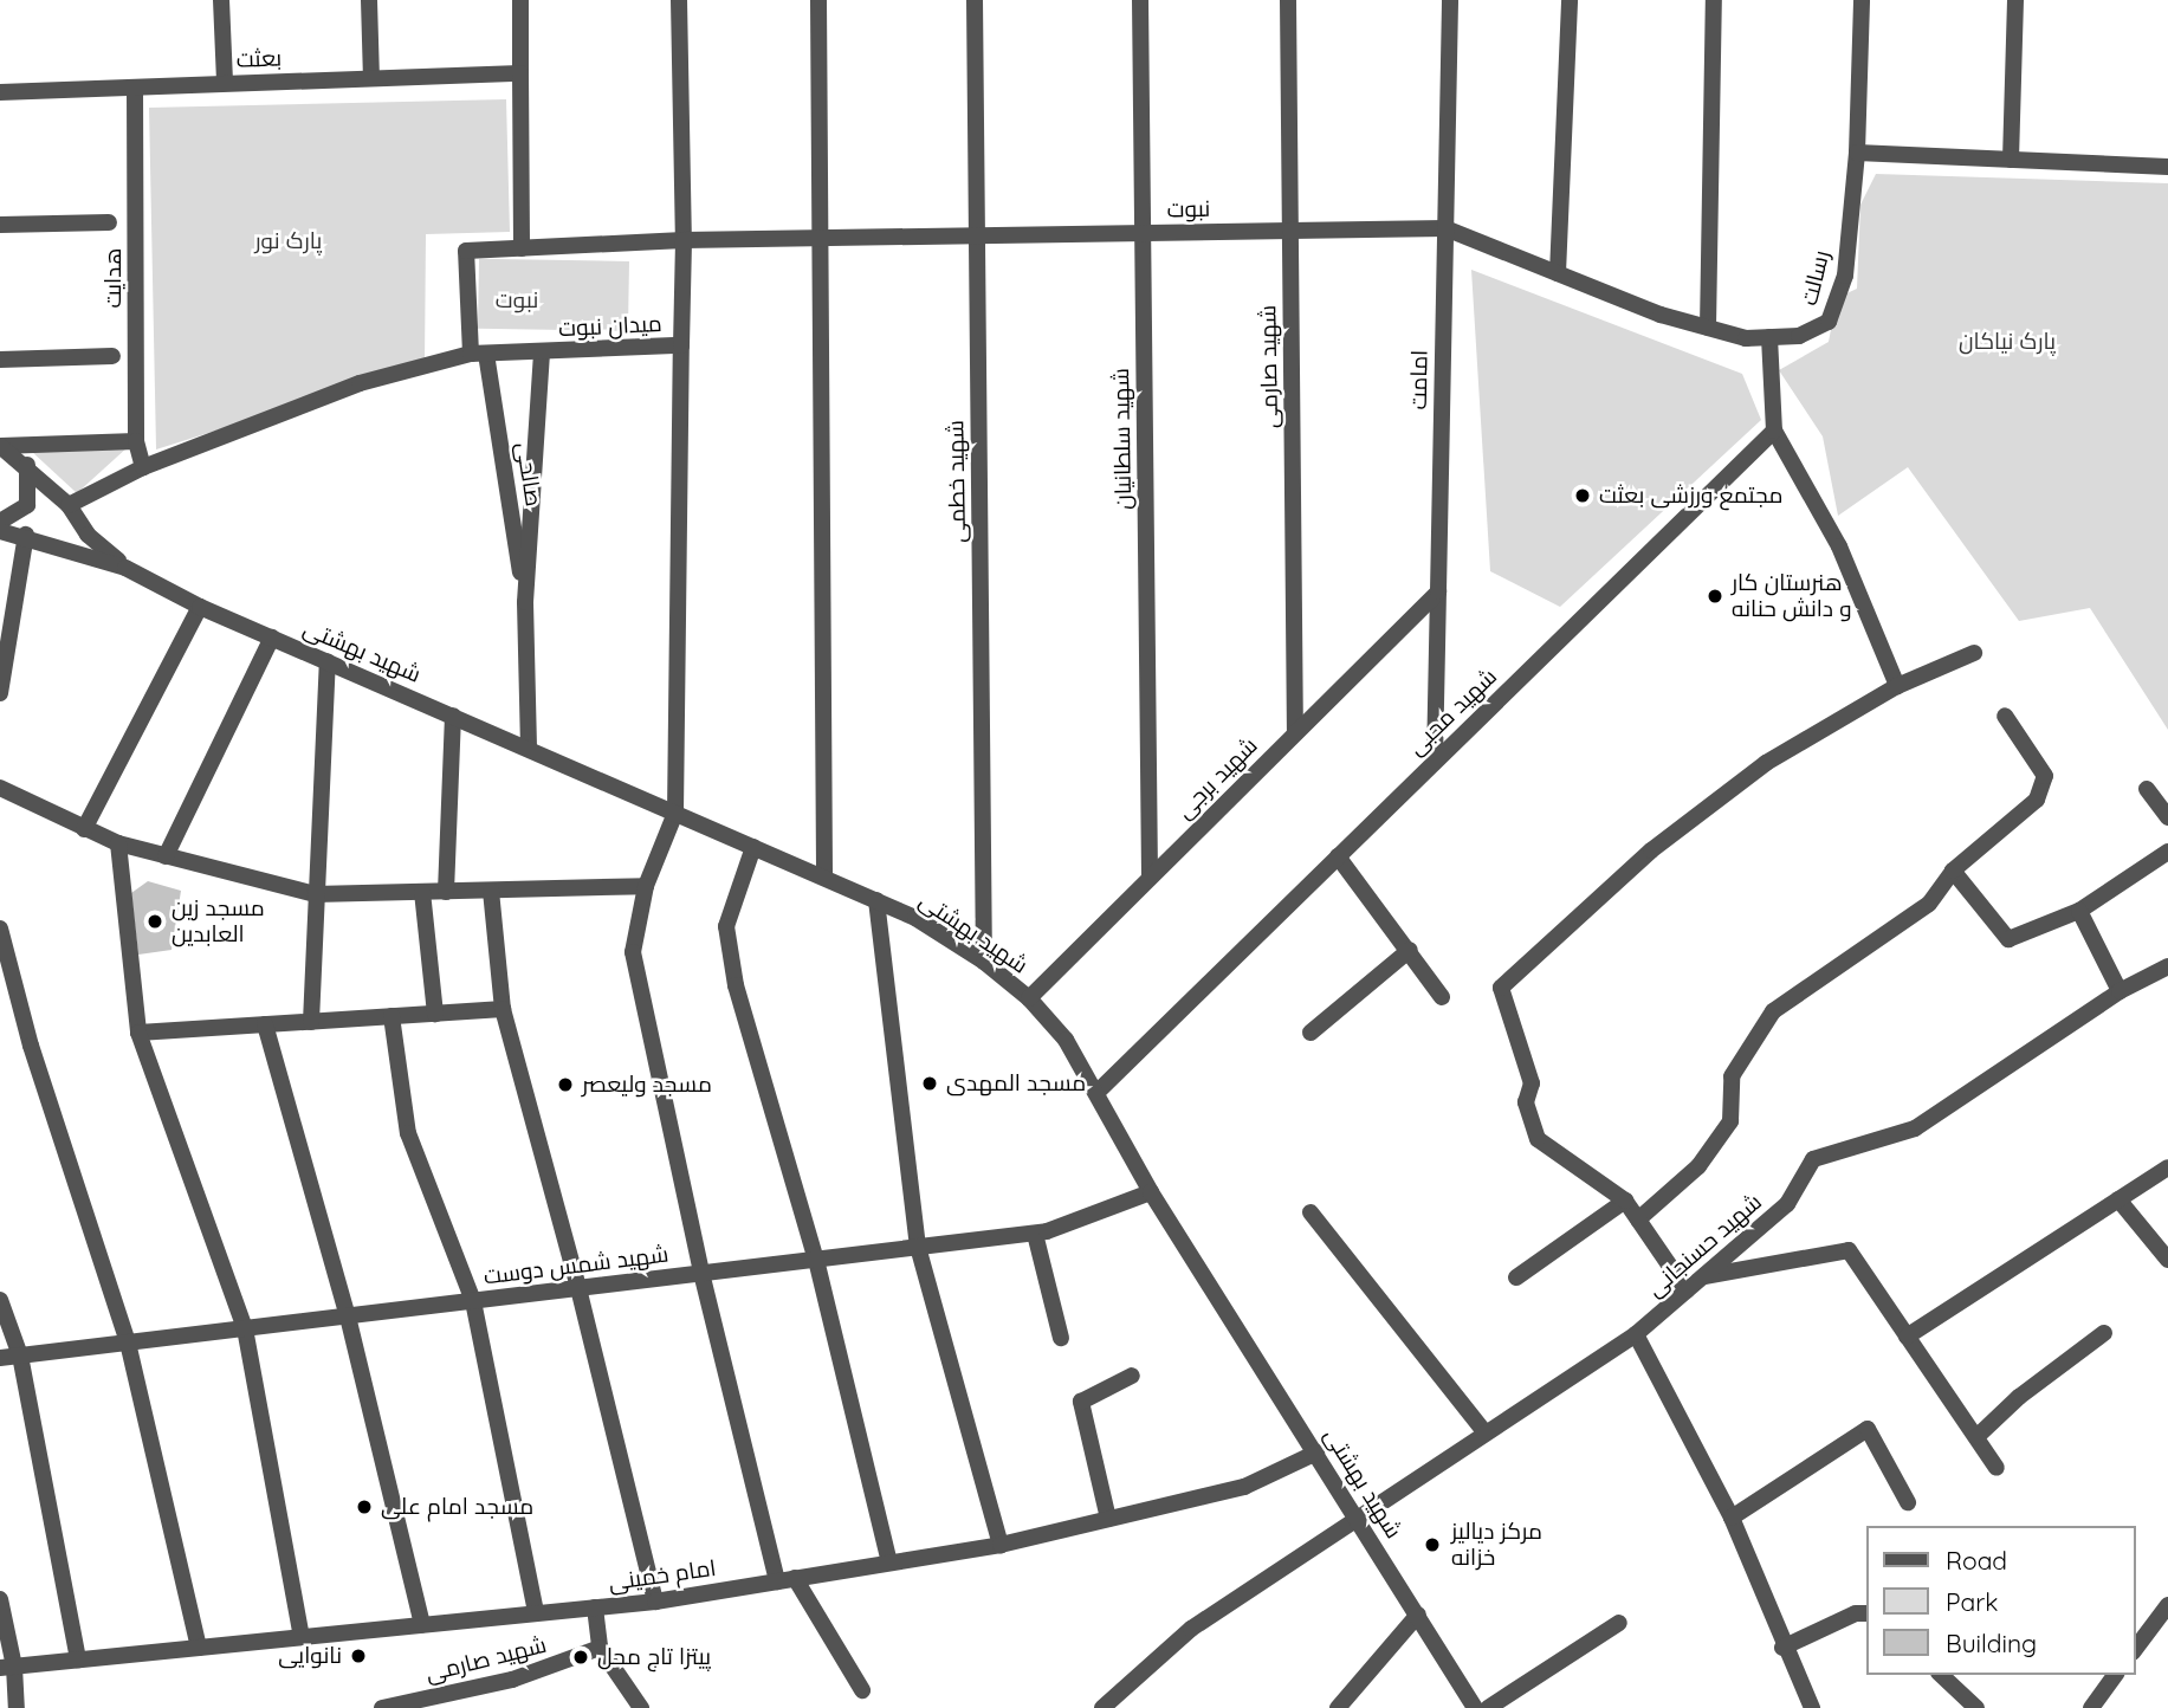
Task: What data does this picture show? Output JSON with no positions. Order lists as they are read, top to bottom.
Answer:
{
  "streets": {
    "street": [
      "بعثت",
      "نبوت",
      "هدایت",
      "رسالت",
      "میدان نبوت",
      "شهید صارمی",
      "امامت",
      "شهید سلطانیان",
      "صالحی",
      "شهید خطمی",
      "شهید بهشتی",
      "شهید محبی",
      "شهید برجی",
      "شهید حسنجانی",
      "شهید شمس دوست",
      "امام خمینی"
    ]
  },
  "crossings": [
    ["بعثت", "هدایت"],
    ["نبوت", "رسالت"],
    ["نبوت", "میدان نبوت"],
    ["نبوت", "شهید صارمی"],
    ["نبوت", "امامت"],
    ["نبوت", "شهید سلطانیان"],
    ["نبوت", "شهید خطمی"],
    ["رسالت", "امامت"],
    ["میدان نبوت", "صالحی"],
    ["شهید صارمی", "شهید برجی"],
    ["امامت", "شهید محبی"],
    ["امامت", "شهید برجی"],
    ["شهید سلطانیان", "شهید برجی"],
    ["صالحی", "شهید بهشتی"],
    ["شهید خطمی", "شهید بهشتی"],
    ["شهید بهشتی", "شهید محبی"],
    ["شهید بهشتی", "شهید برجی"],
    ["شهید بهشتی", "شهید حسنجانی"],
    ["شهید بهشتی", "شهید شمس دوست"],
    ["شهید بهشتی", "امام خمینی"]
  ],
  "parks": ["پارک نور", "نبوت", "پارک نیاکان"],
  "places": [
    "مجتمع ورزشی بعثت",
    "هنرستان کار و دانش حنانه",
    "مسجد زین العابدین",
    "مسجد المهدی",
    "مسجد ولیعصر",
    "مسجد امام علی",
    "مرکز دیالیز خزانه",
    "نانوایی",
    "پیتزا تاج محل"
  ],
  "legend": ["Road", "Park", "Building"]
}
